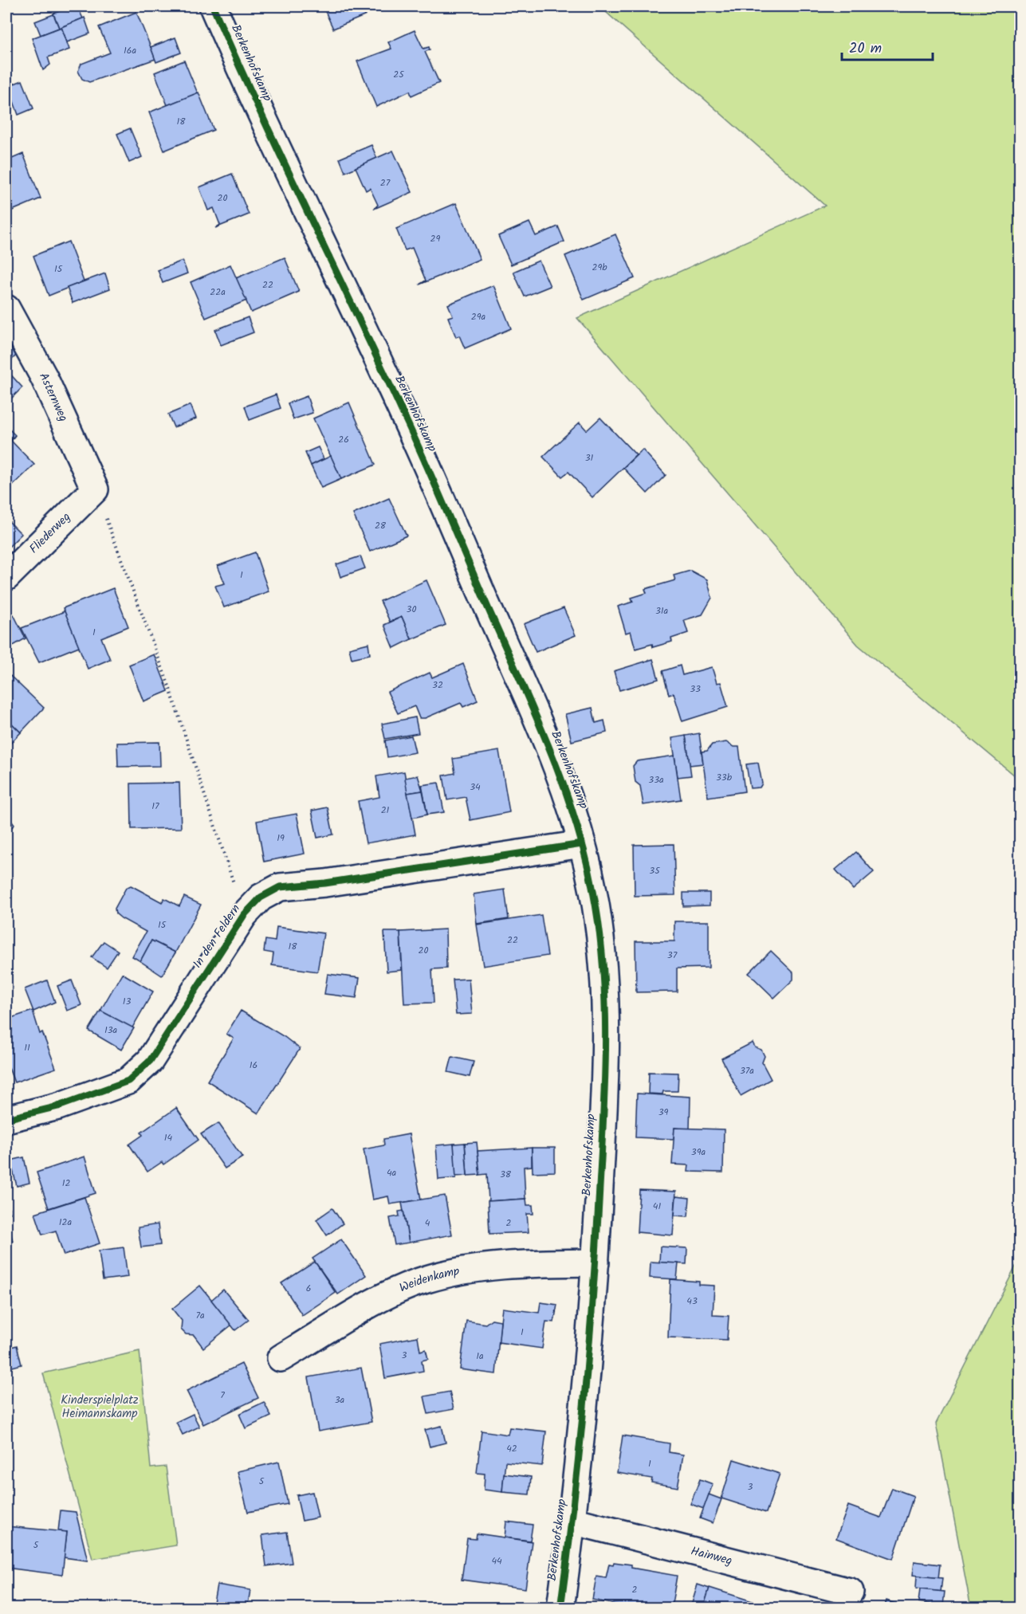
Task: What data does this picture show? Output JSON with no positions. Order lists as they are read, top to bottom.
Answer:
{
  "streets": {
    "street": [
      "Berkenhofskamp",
      "Asternweg",
      "Fliederweg",
      "In den Feldern",
      "Weidenkamp",
      "Hainweg"
    ]
  },
  "crossings": [
    ["Berkenhofskamp", "In den Feldern"],
    ["Berkenhofskamp", "Weidenkamp"],
    ["Berkenhofskamp", "Hainweg"],
    ["Asternweg", "Fliederweg"]
  ],
  "parks": ["Kinderspielplatz Heimannskamp"],
  "house_numbers": [
    "16a",
    "25",
    "18",
    "27",
    "20",
    "29",
    "29b",
    "15",
    "22",
    "22a",
    "29a",
    "26",
    "31",
    "28",
    "1",
    "30",
    "31a",
    "1",
    "32",
    "33",
    "33b",
    "33a",
    "34",
    "17",
    "21",
    "19",
    "35",
    "15",
    "22",
    "18",
    "20",
    "37",
    "13",
    "13a",
    "11",
    "16",
    "37a",
    "39",
    "14",
    "39a",
    "4a",
    "38",
    "12",
    "41",
    "12a",
    "4",
    "2",
    "6",
    "43",
    "7a",
    "1",
    "3",
    "1a",
    "7",
    "3a",
    "42",
    "1",
    "5",
    "3",
    "5",
    "44",
    "2"
  ],
  "scale_bar": "20 m"
}
